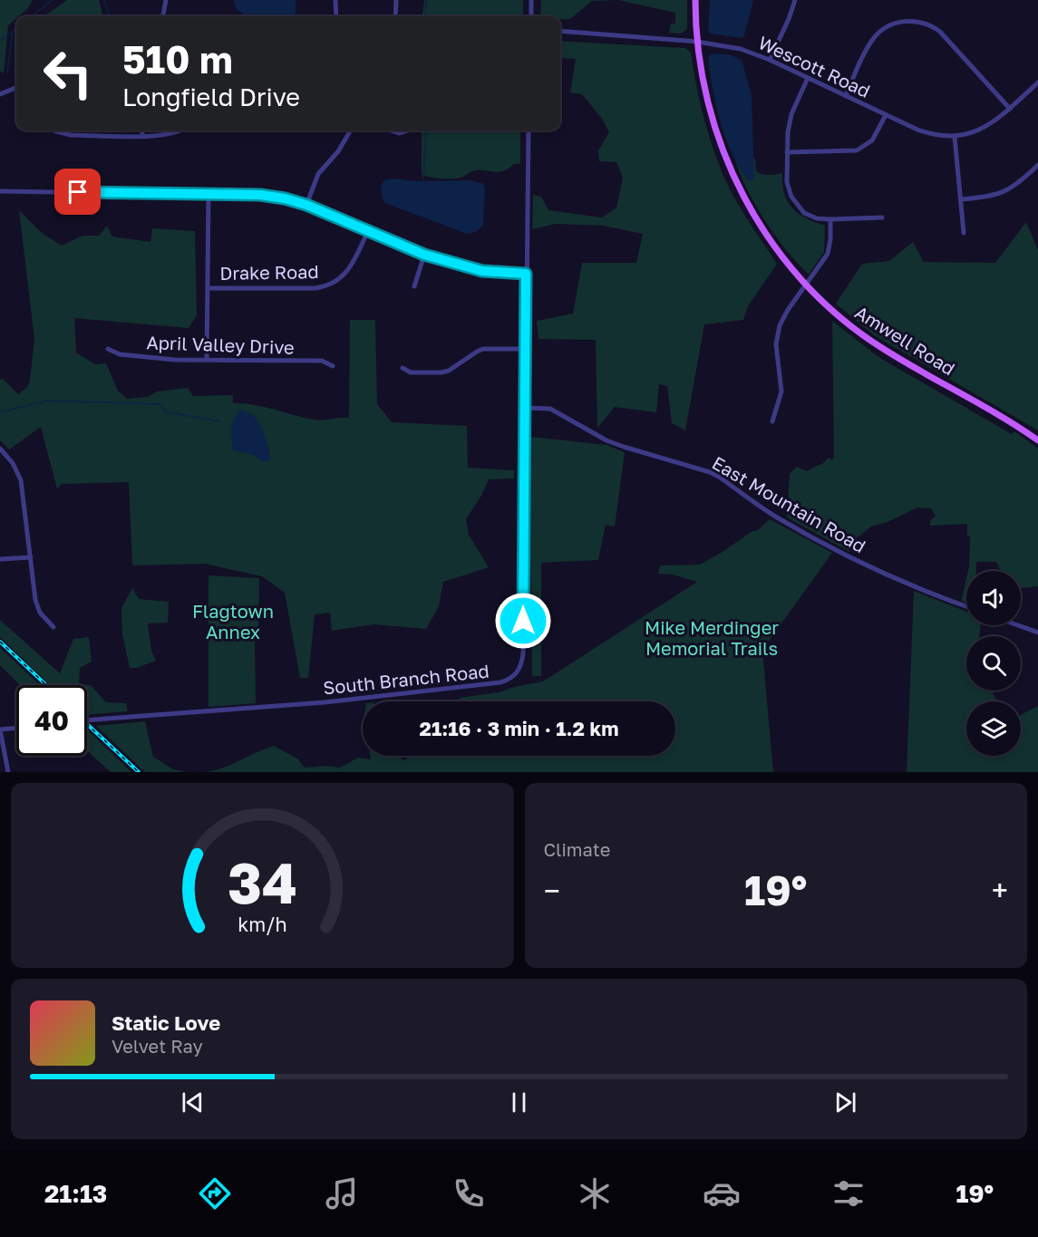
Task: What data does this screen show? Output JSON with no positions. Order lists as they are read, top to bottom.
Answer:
{
  "streets": {
    "main road": ["Amwell Road"],
    "street": [
      "Wescott Road",
      "Drake Road",
      "April Valley Drive",
      "East Mountain Road",
      "South Branch Road"
    ]
  },
  "crossings": [
    ["Wescott Road", "Amwell Road"],
    ["East Mountain Road", "South Branch Road"]
  ],
  "parks": ["Flagtown Annex", "Mike Merdinger Memorial Trails"],
  "page": {
    "turn": ["510 m", "Longfield Drive"],
    "limit": "40",
    "trip": "21:16 · 3 min · 1.2 km",
    "tile": "Climate",
    "heat": ["−", "19°", "+"],
    "song": ["Static Love", "Velvet Ray"],
    "tabs": ["21:13", "19°"],
    "gauge": ["34", "km/h"]
  }
}
